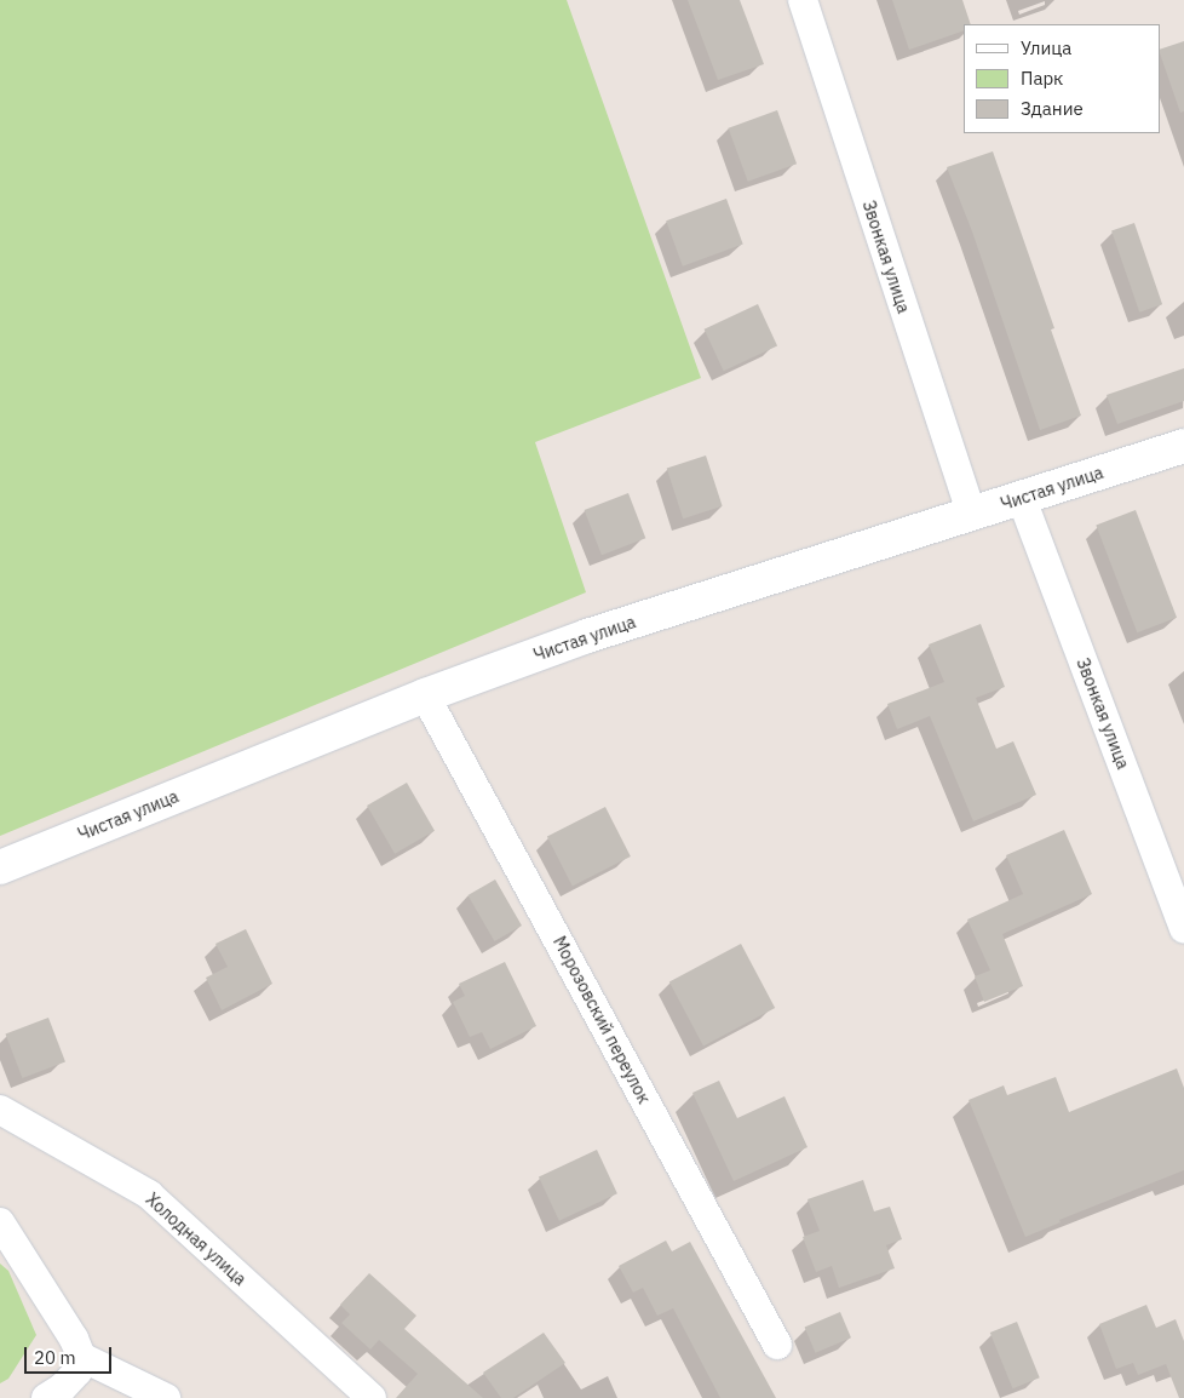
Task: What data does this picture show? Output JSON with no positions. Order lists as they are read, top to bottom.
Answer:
{
  "streets": {
    "street": [
      "Звонкая улица",
      "Чистая улица",
      "Морозовский переулок",
      "Холодная улица"
    ]
  },
  "crossings": [
    ["Звонкая улица", "Чистая улица"],
    ["Чистая улица", "Морозовский переулок"]
  ],
  "legend": ["Улица", "Парк", "Здание"],
  "scale_bar": "20 m"
}
